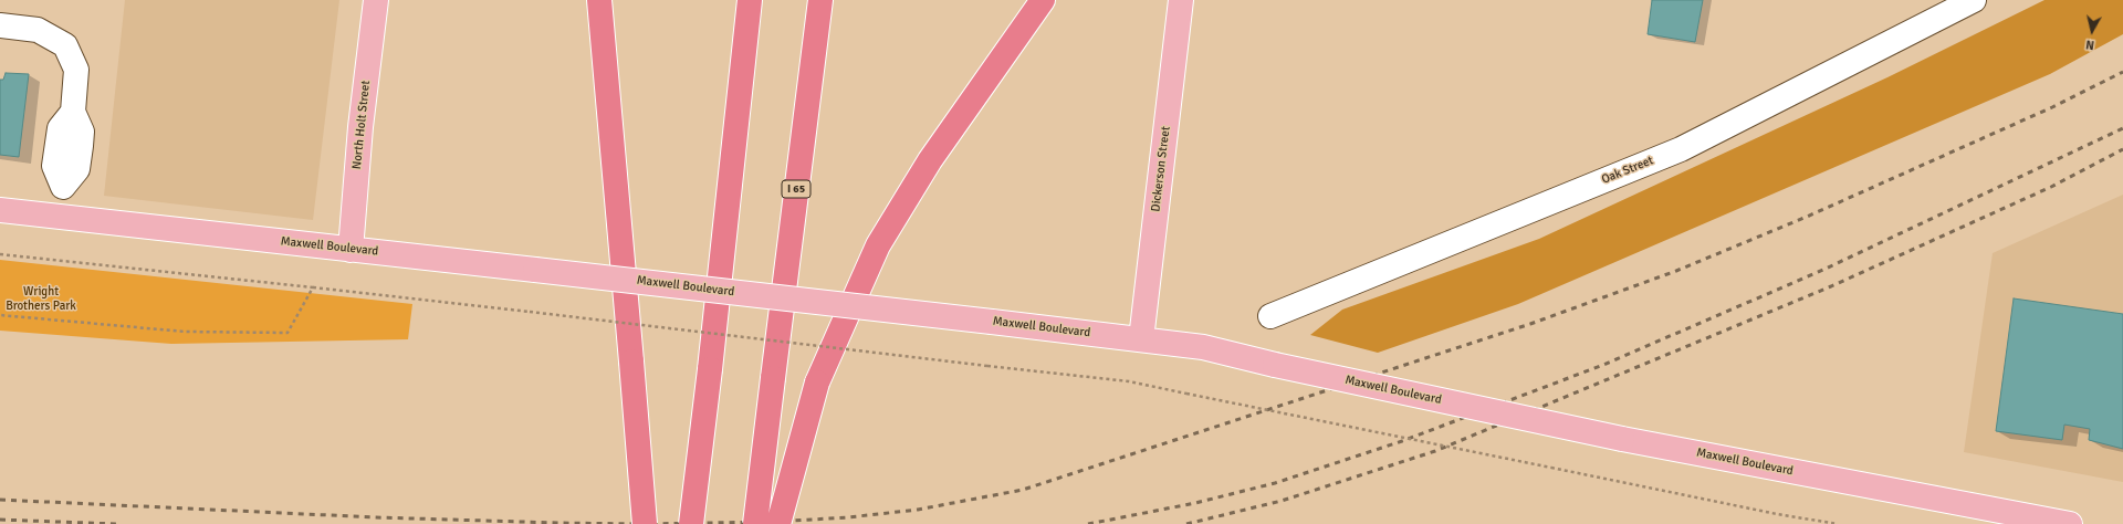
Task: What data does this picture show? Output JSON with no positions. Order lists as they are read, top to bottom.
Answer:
{
  "streets": {
    "highway": ["I 65"],
    "main road": ["North Holt Street", "Dickerson Street", "Maxwell Boulevard"],
    "street": ["Oak Street"]
  },
  "crossings": [
    ["North Holt Street", "Maxwell Boulevard"],
    ["Dickerson Street", "Maxwell Boulevard"]
  ],
  "parks": ["Wright Brothers Park"],
  "north": "bottom"
}
